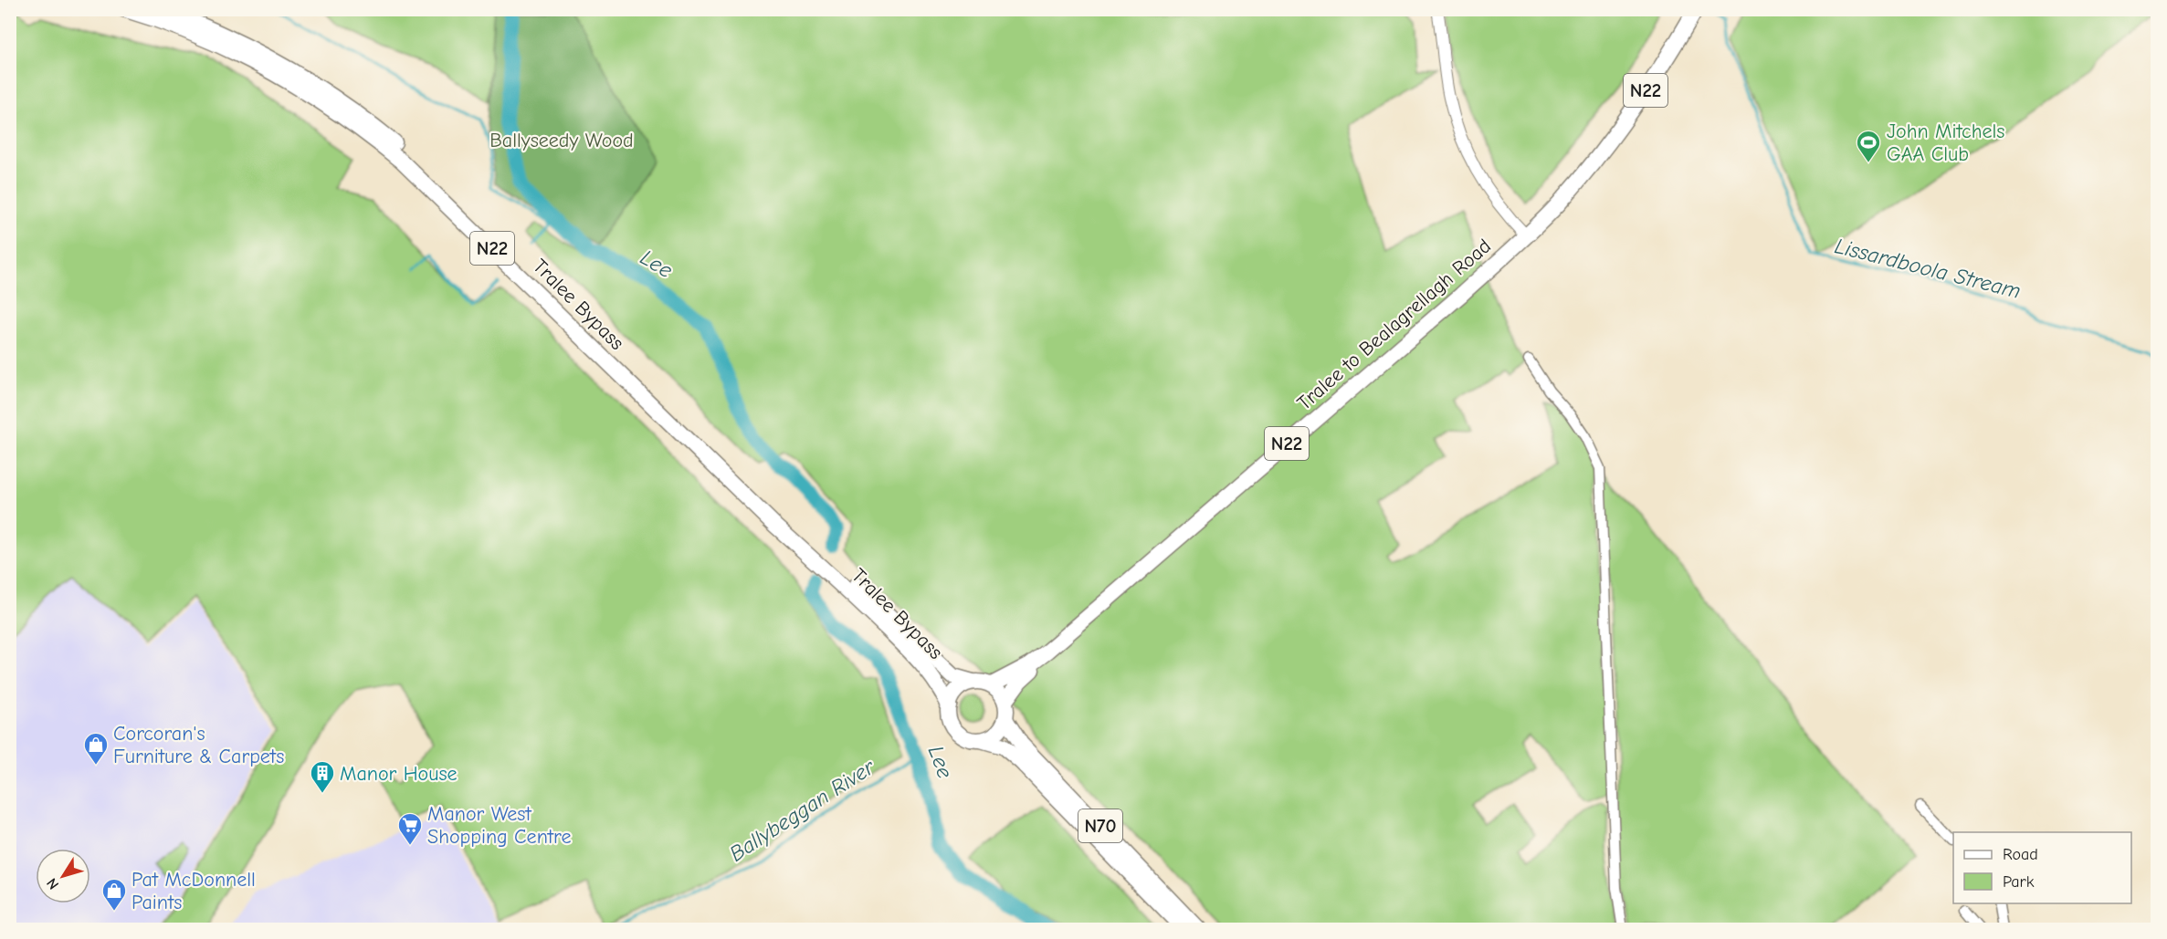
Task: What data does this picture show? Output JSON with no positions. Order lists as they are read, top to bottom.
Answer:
{
  "streets": {
    "main road": [
      "N22",
      "Tralee Bypass",
      "Tralee to Bealagrellagh Road",
      "N70"
    ]
  },
  "crossings": [
    ["N22", "Tralee Bypass"],
    ["N22", "Tralee to Bealagrellagh Road"],
    ["N22", "N70"],
    ["Tralee Bypass", "Tralee to Bealagrellagh Road"],
    ["Tralee Bypass", "N70"],
    ["Tralee to Bealagrellagh Road", "N70"]
  ],
  "water": ["Lee", "Lissardboola Stream", "Ballybeggan River"],
  "parks": ["Ballyseedy Wood"],
  "places": {
    "sports": ["John Mitchels GAA Club"],
    "shop": ["Corcoran's Furniture & Carpets", "Pat McDonnell Paints"],
    "building": ["Manor House"],
    "supermarket": ["Manor West Shopping Centre"]
  },
  "legend": ["Road", "Park"],
  "north": "bottom left"
}
